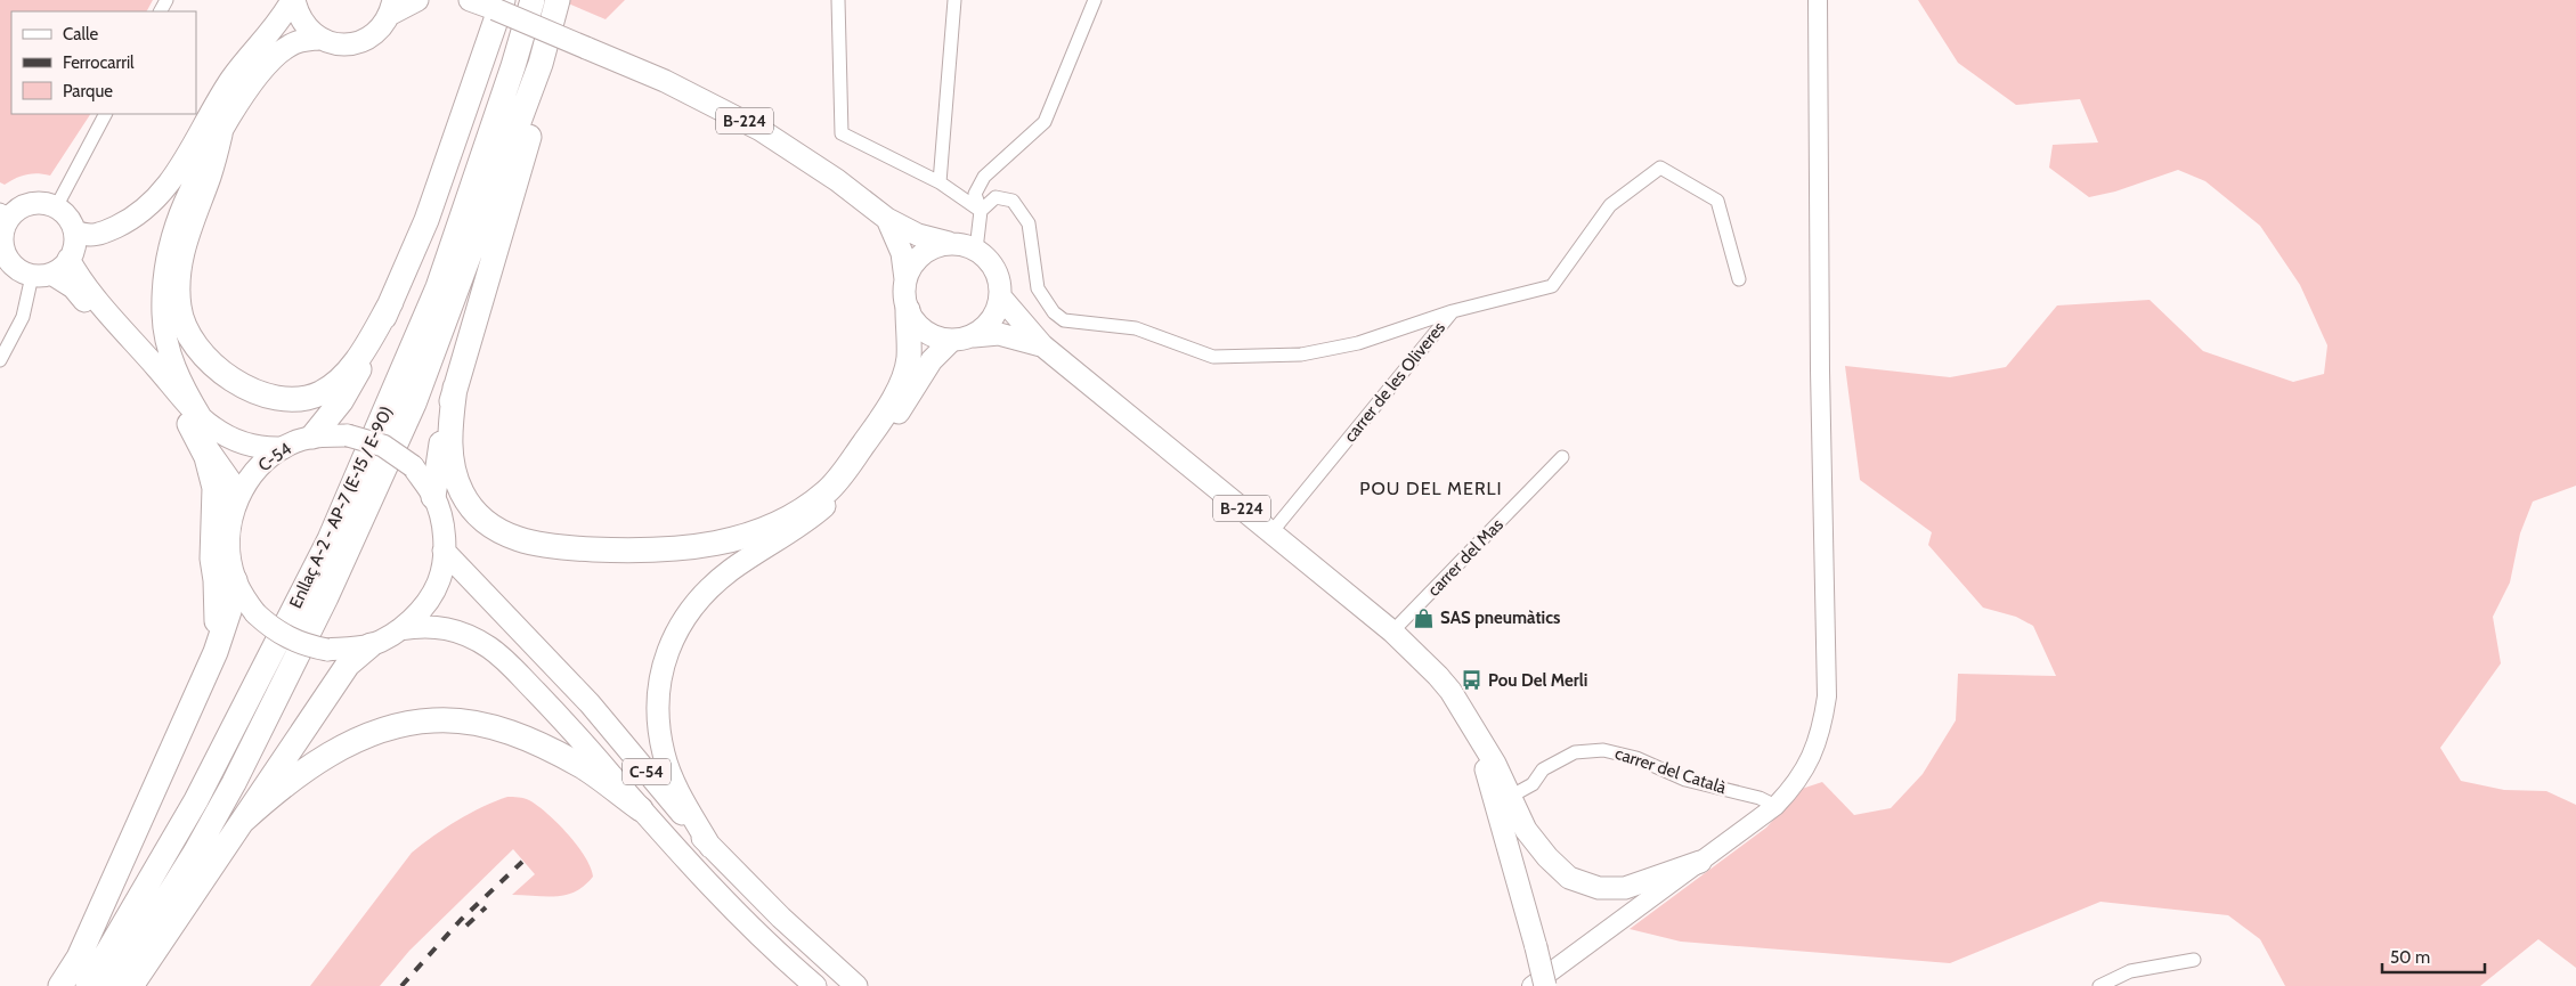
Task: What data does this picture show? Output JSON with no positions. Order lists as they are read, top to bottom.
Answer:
{
  "streets": {
    "highway": ["Enllaç A-2 - AP-7 (E-15 / E-90)"],
    "main road": ["B-224", "C-54"],
    "street": ["carrer de les Oliveres", "carrer del Mas", "carrer del Català"]
  },
  "crossings": [
    ["B-224", "carrer de les Oliveres"],
    ["B-224", "carrer del Mas"]
  ],
  "districts": ["POU DEL MERLI"],
  "places": {
    "shop": ["SAS pneumàtics"],
    "bus stop": ["Pou Del Merli"]
  },
  "legend": ["Calle", "Ferrocarril", "Parque"],
  "scale_bar": "50 m"
}
